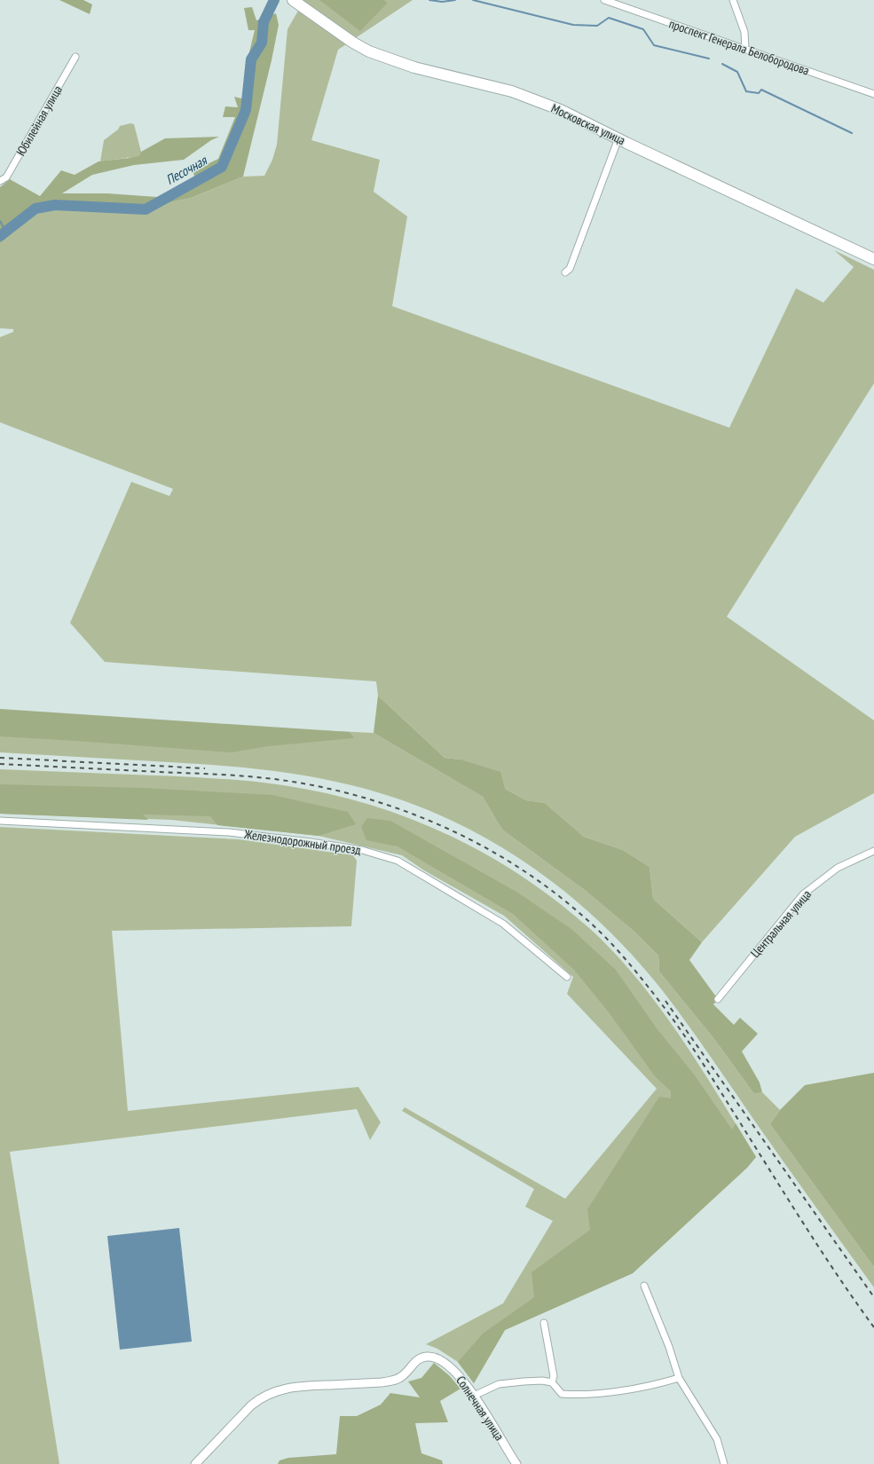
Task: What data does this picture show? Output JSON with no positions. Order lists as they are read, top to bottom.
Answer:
{
  "streets": {
    "main road": ["Московская улица"],
    "street": [
      "проспект Генерала Белобородова",
      "Юбилейная улица",
      "Железнодорожный проезд",
      "Центральная улица",
      "Солнечная улица"
    ]
  },
  "water": ["Песочная"]
}
